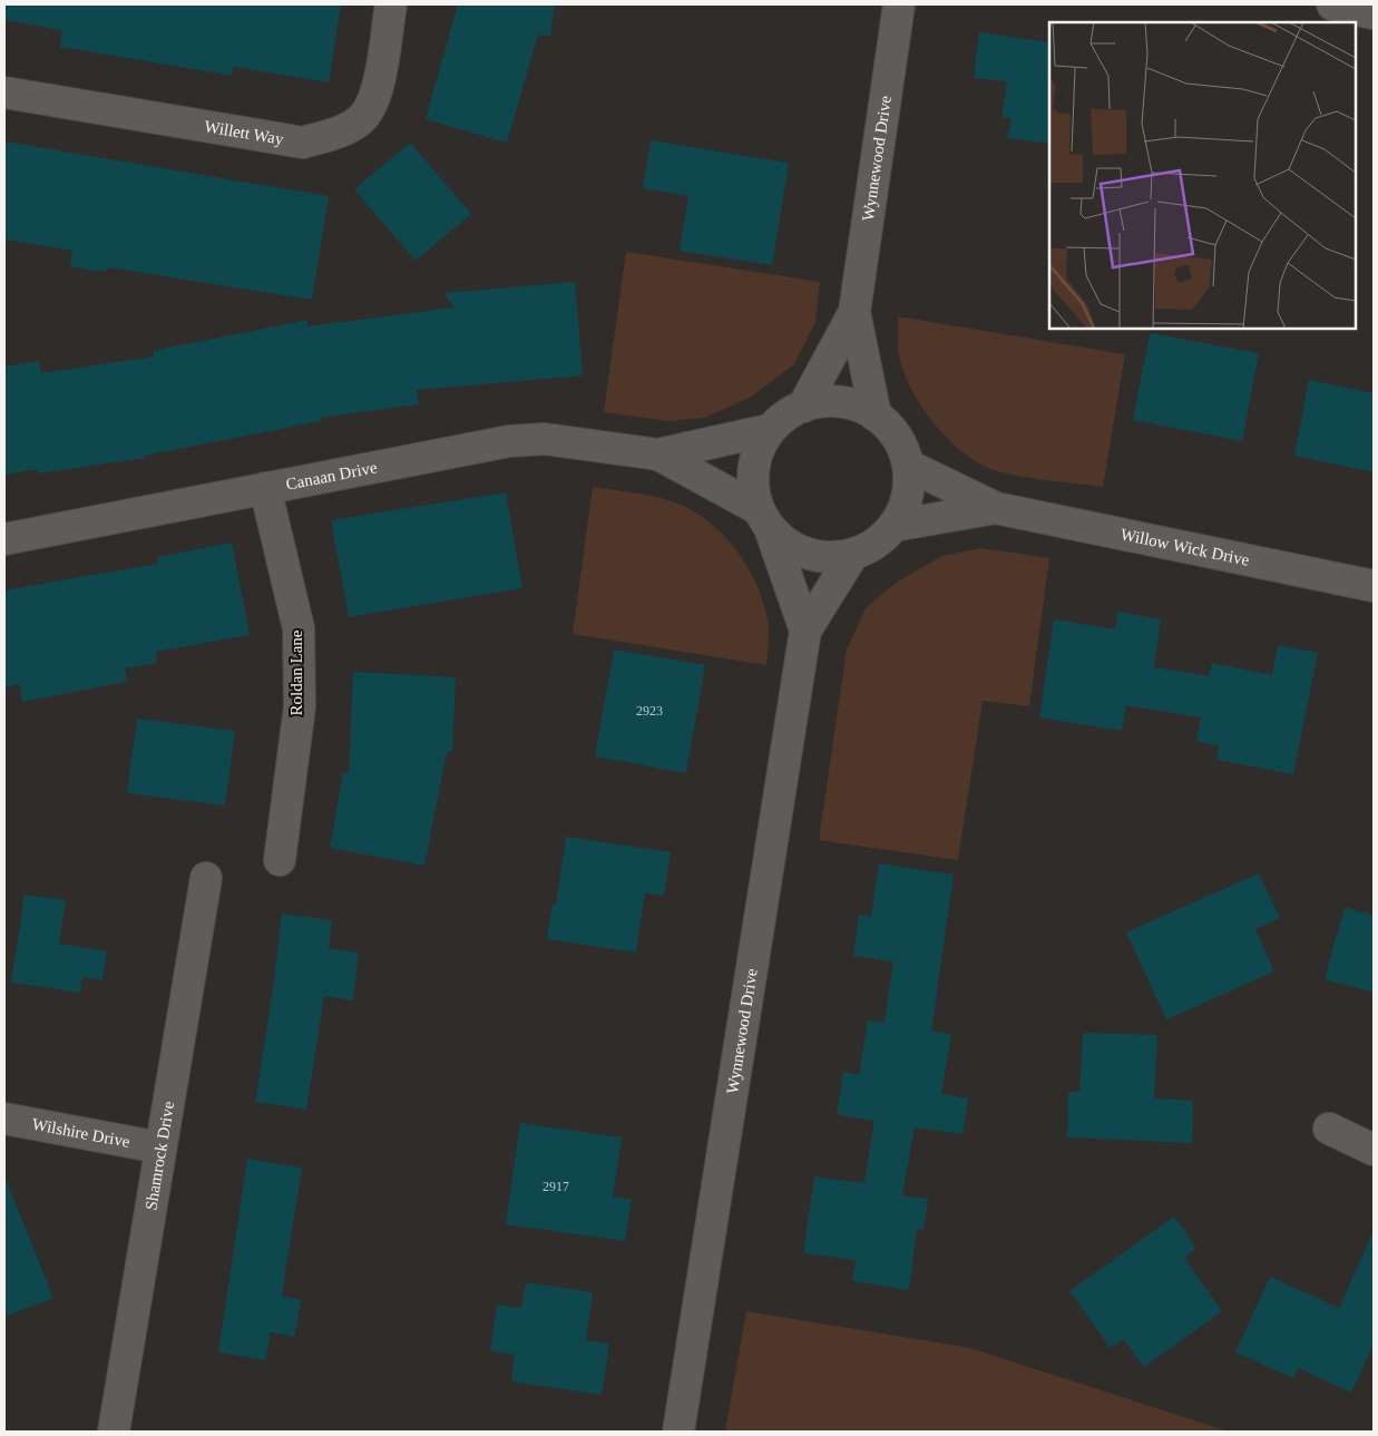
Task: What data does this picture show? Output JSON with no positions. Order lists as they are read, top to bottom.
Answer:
{
  "streets": {
    "street": [
      "Willett Way",
      "Wynnewood Drive",
      "Canaan Drive",
      "Willow Wick Drive",
      "Roldan Lane",
      "Wilshire Drive",
      "Shamrock Drive"
    ]
  },
  "crossings": [
    ["Wynnewood Drive", "Canaan Drive"],
    ["Wynnewood Drive", "Willow Wick Drive"],
    ["Canaan Drive", "Willow Wick Drive"],
    ["Canaan Drive", "Roldan Lane"],
    ["Wilshire Drive", "Shamrock Drive"]
  ],
  "house_numbers": ["2923", "2917"]
}
